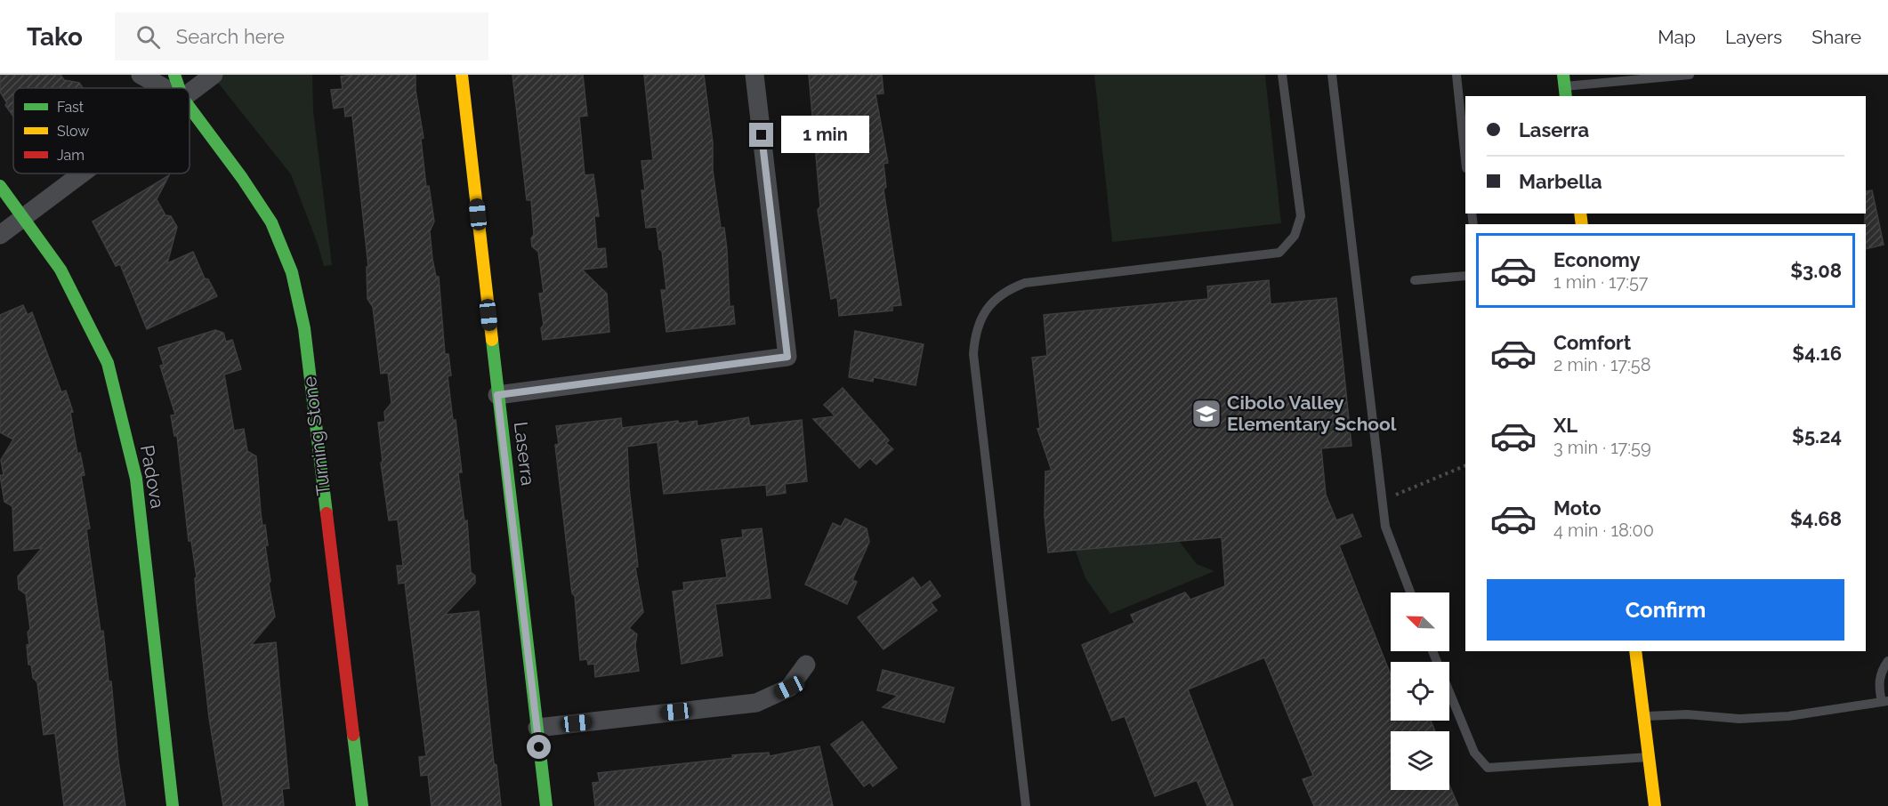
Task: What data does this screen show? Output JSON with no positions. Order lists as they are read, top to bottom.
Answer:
{
  "streets": {
    "street": ["Turning Stone", "Laserra", "Padova"]
  },
  "places": {
    "school or university": ["Cibolo Valley Elementary School"]
  },
  "legend": ["Fast", "Slow", "Jam"],
  "north": "top left",
  "page": {
    "header": "Tako",
    "search": "Search here",
    "nav": ["Map", "Layers", "Share"],
    "banner": ["Laserra", "Marbella"],
    "bubble": "1 min",
    "list": [
      {
        "name": "Economy",
        "note": "1 min · 17:57",
        "value": "$3.08"
      },
      {
        "name": "Comfort",
        "note": "2 min · 17:58",
        "value": "$4.16"
      },
      {
        "name": "XL",
        "note": "3 min · 17:59",
        "value": "$5.24"
      },
      {
        "name": "Moto",
        "note": "4 min · 18:00",
        "value": "$4.68"
      }
    ],
    "buttons": "Confirm"
  }
}
